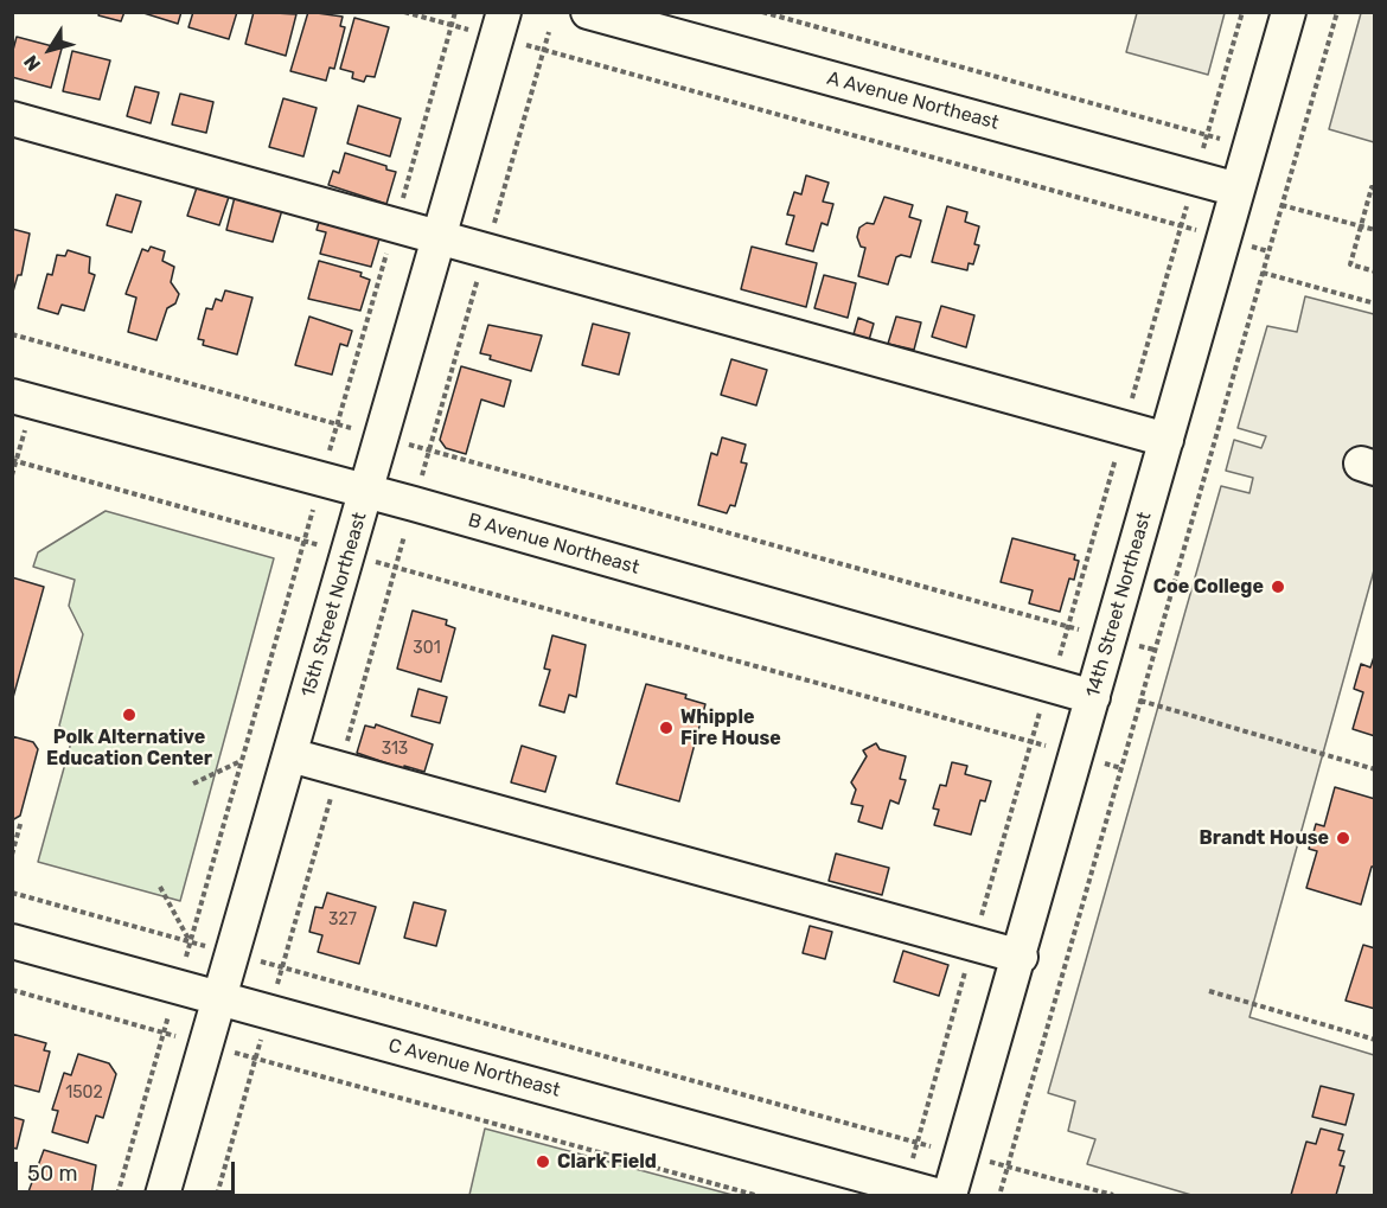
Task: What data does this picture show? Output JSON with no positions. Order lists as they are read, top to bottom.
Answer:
{
  "streets": {
    "street": [
      "A Avenue Northeast",
      "B Avenue Northeast",
      "15th Street Northeast",
      "14th Street Northeast",
      "C Avenue Northeast"
    ]
  },
  "crossings": [
    ["A Avenue Northeast", "14th Street Northeast"],
    ["B Avenue Northeast", "15th Street Northeast"],
    ["B Avenue Northeast", "14th Street Northeast"],
    ["15th Street Northeast", "C Avenue Northeast"]
  ],
  "places": [
    "Coe College",
    "Polk Alternative Education Center",
    "Whipple Fire House",
    "Brandt House",
    "Clark Field"
  ],
  "house_numbers": [
    "301",
    "313",
    "327",
    "1502"
  ],
  "scale_bar": "50 m",
  "north": "bottom left"
}
